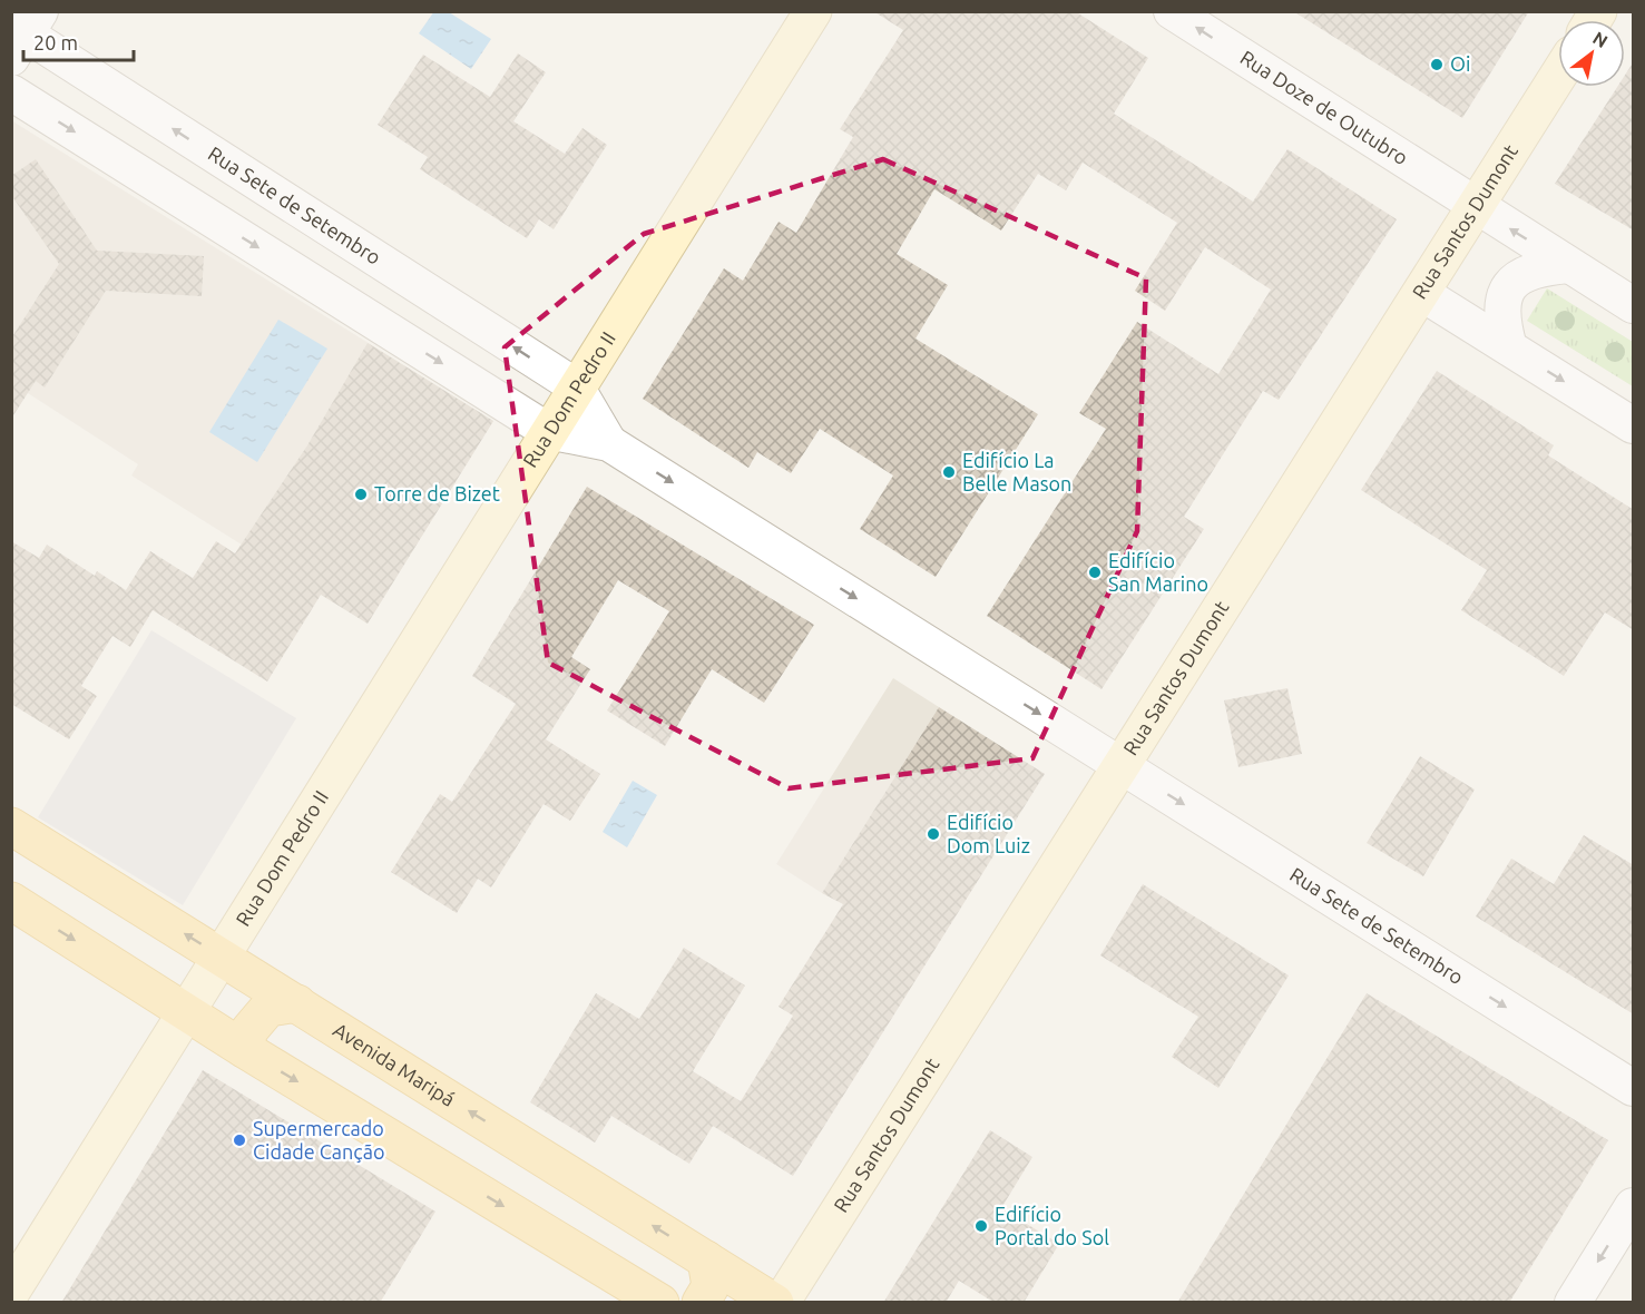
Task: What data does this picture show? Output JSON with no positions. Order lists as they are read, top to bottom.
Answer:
{
  "streets": {
    "main road": ["Avenida Maripá"],
    "street": [
      "Rua Doze de Outubro",
      "Rua Sete de Setembro",
      "Rua Santos Dumont",
      "Rua Dom Pedro II"
    ]
  },
  "crossings": [
    ["Rua Doze de Outubro", "Rua Santos Dumont"],
    ["Rua Sete de Setembro", "Rua Santos Dumont"],
    ["Rua Sete de Setembro", "Rua Dom Pedro II"],
    ["Rua Dom Pedro II", "Avenida Maripá"]
  ],
  "one_way": ["Rua Doze de Outubro"],
  "places": [
    "Oi",
    "Edifício La Belle Mason",
    "Torre de Bizet",
    "Edifício San Marino",
    "Edifício Dom Luiz",
    "Supermercado Cidade Canção",
    "Edifício Portal do Sol"
  ],
  "scale_bar": "20 m",
  "north": "top right"
}
